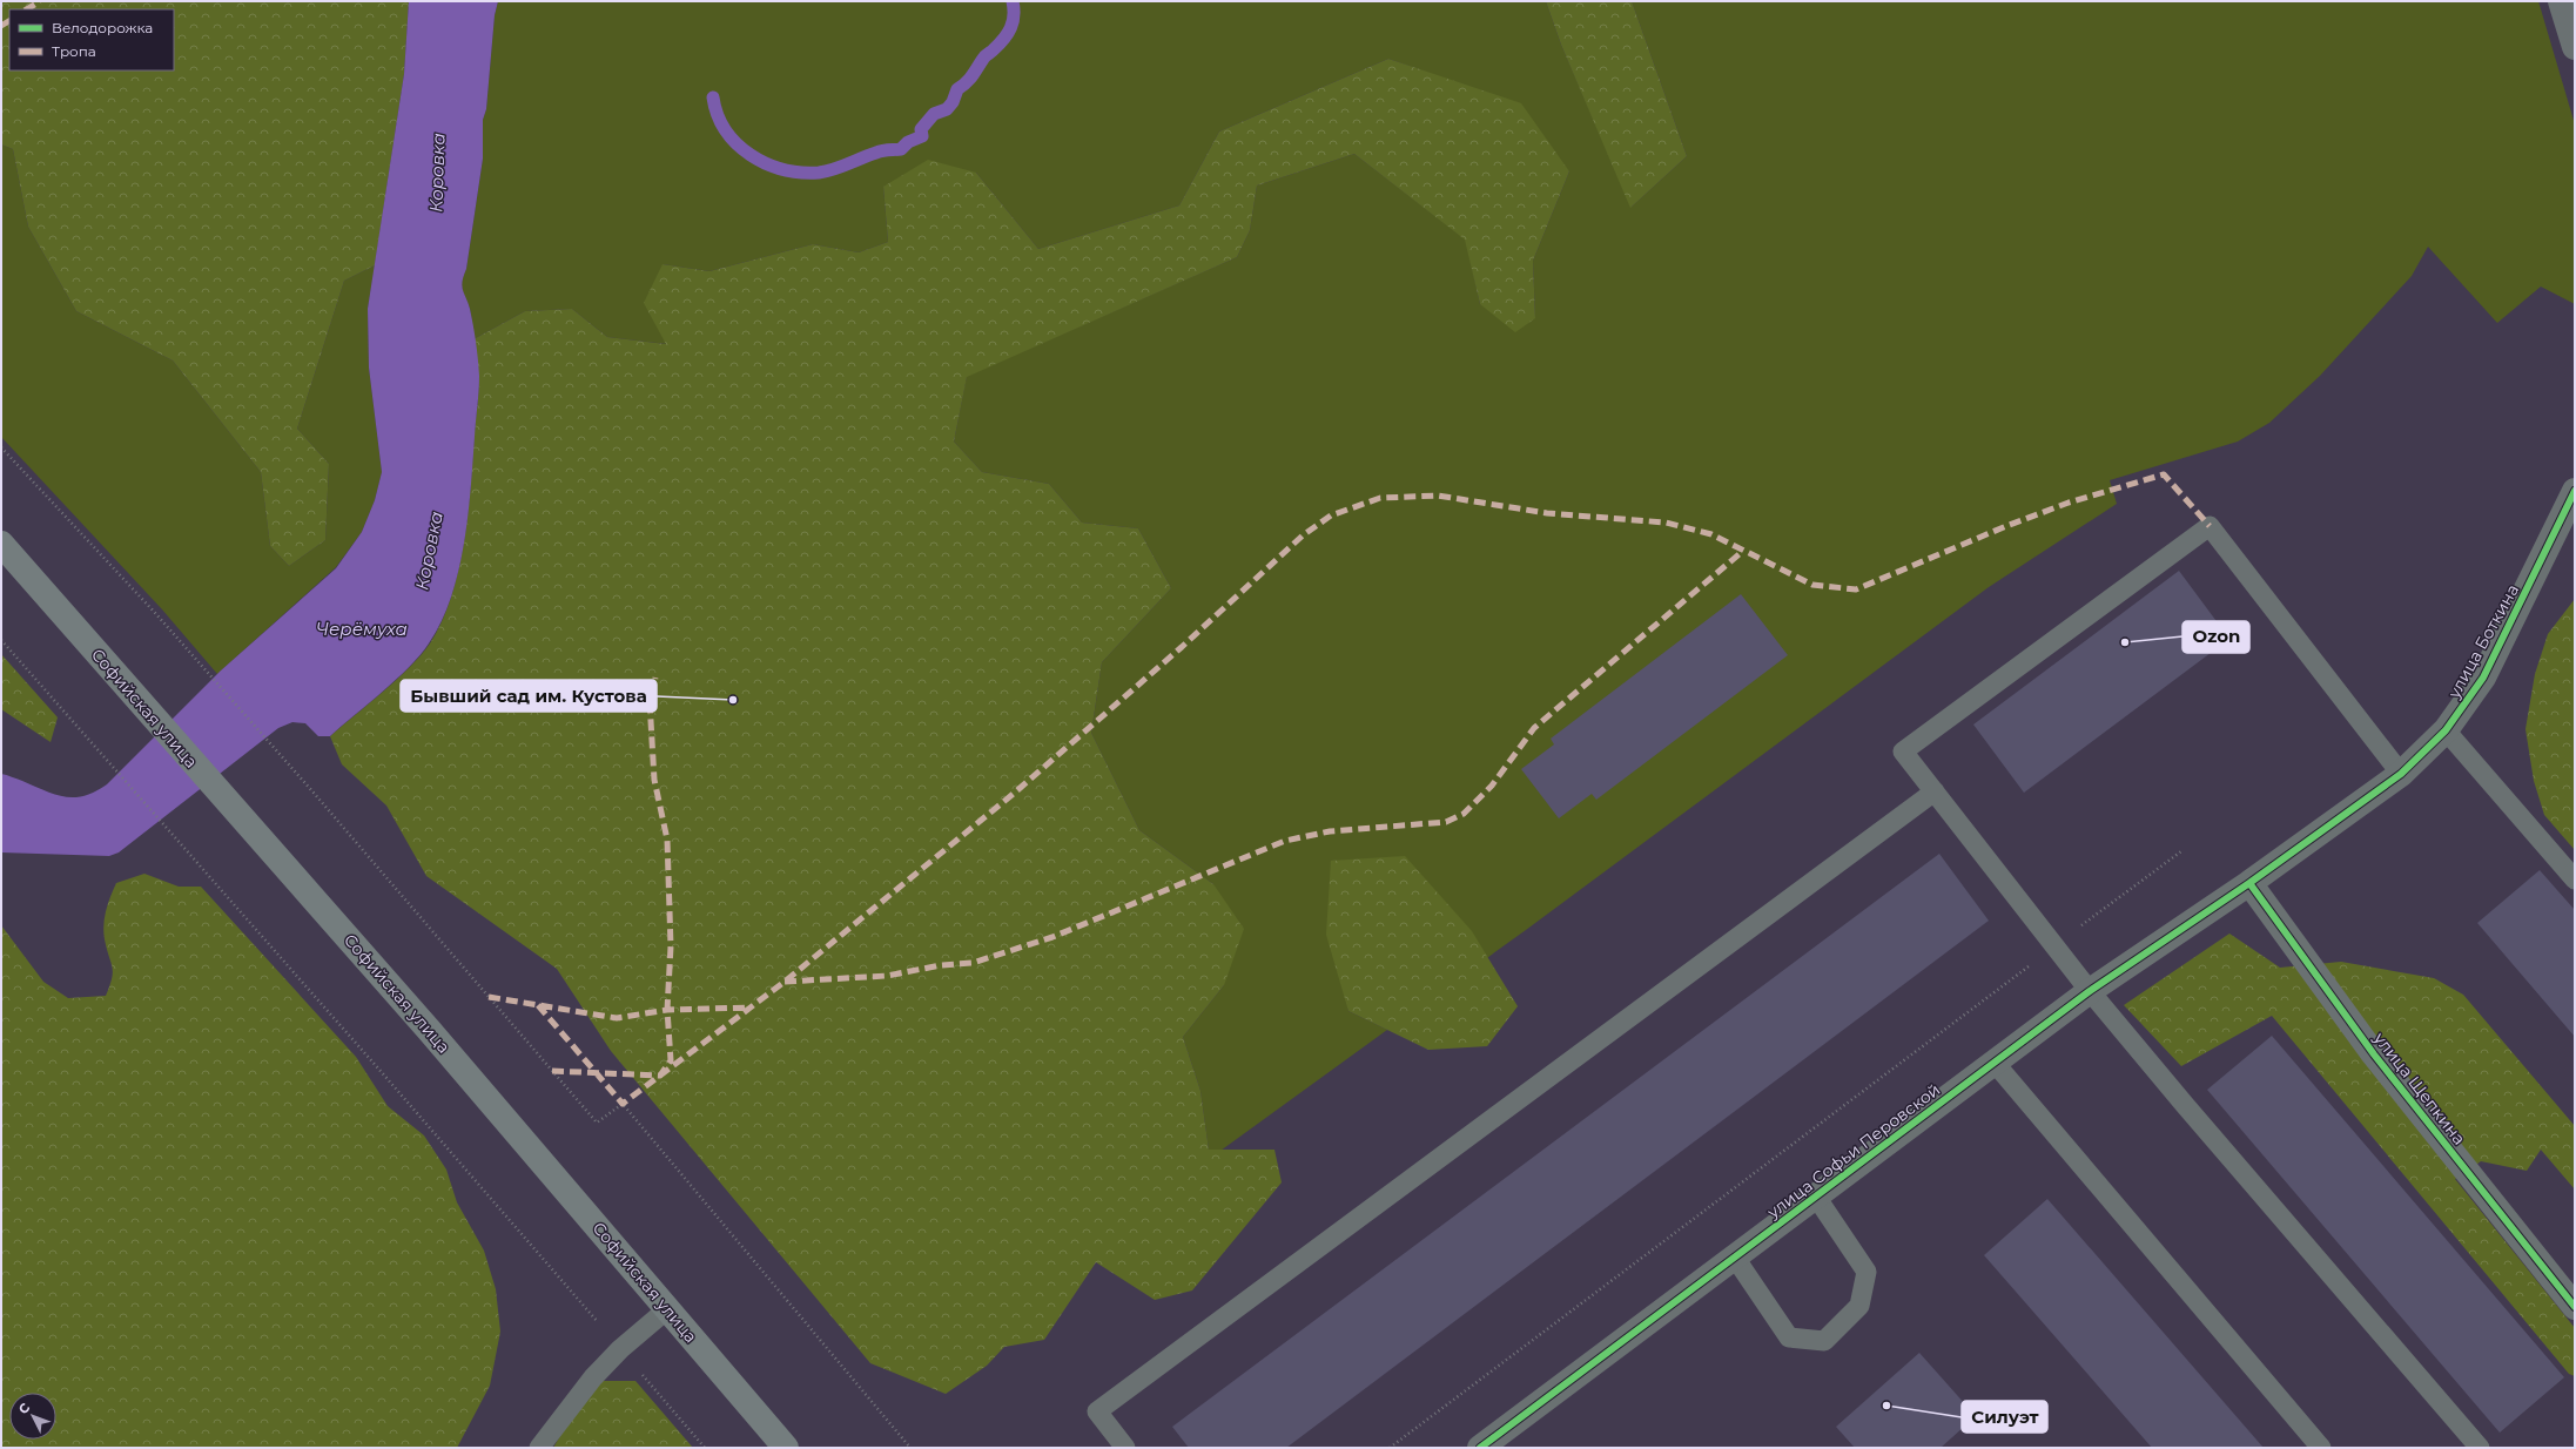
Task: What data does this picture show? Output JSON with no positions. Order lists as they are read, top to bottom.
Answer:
{
  "streets": {
    "main road": ["Софийская улица"],
    "street": ["улица Боткина", "улица Щепкина", "улица Софьи Перовской"]
  },
  "crossings": [
    ["улица Боткина", "улица Щепкина"],
    ["улица Боткина", "улица Софьи Перовской"],
    ["улица Щепкина", "улица Софьи Перовской"]
  ],
  "water": ["Коровка", "Черёмуха"],
  "places": ["Ozon", "Бывший сад им. Кустова", "Силуэт"],
  "legend": ["Велодорожка", "Тропа"],
  "north": "top left"
}
